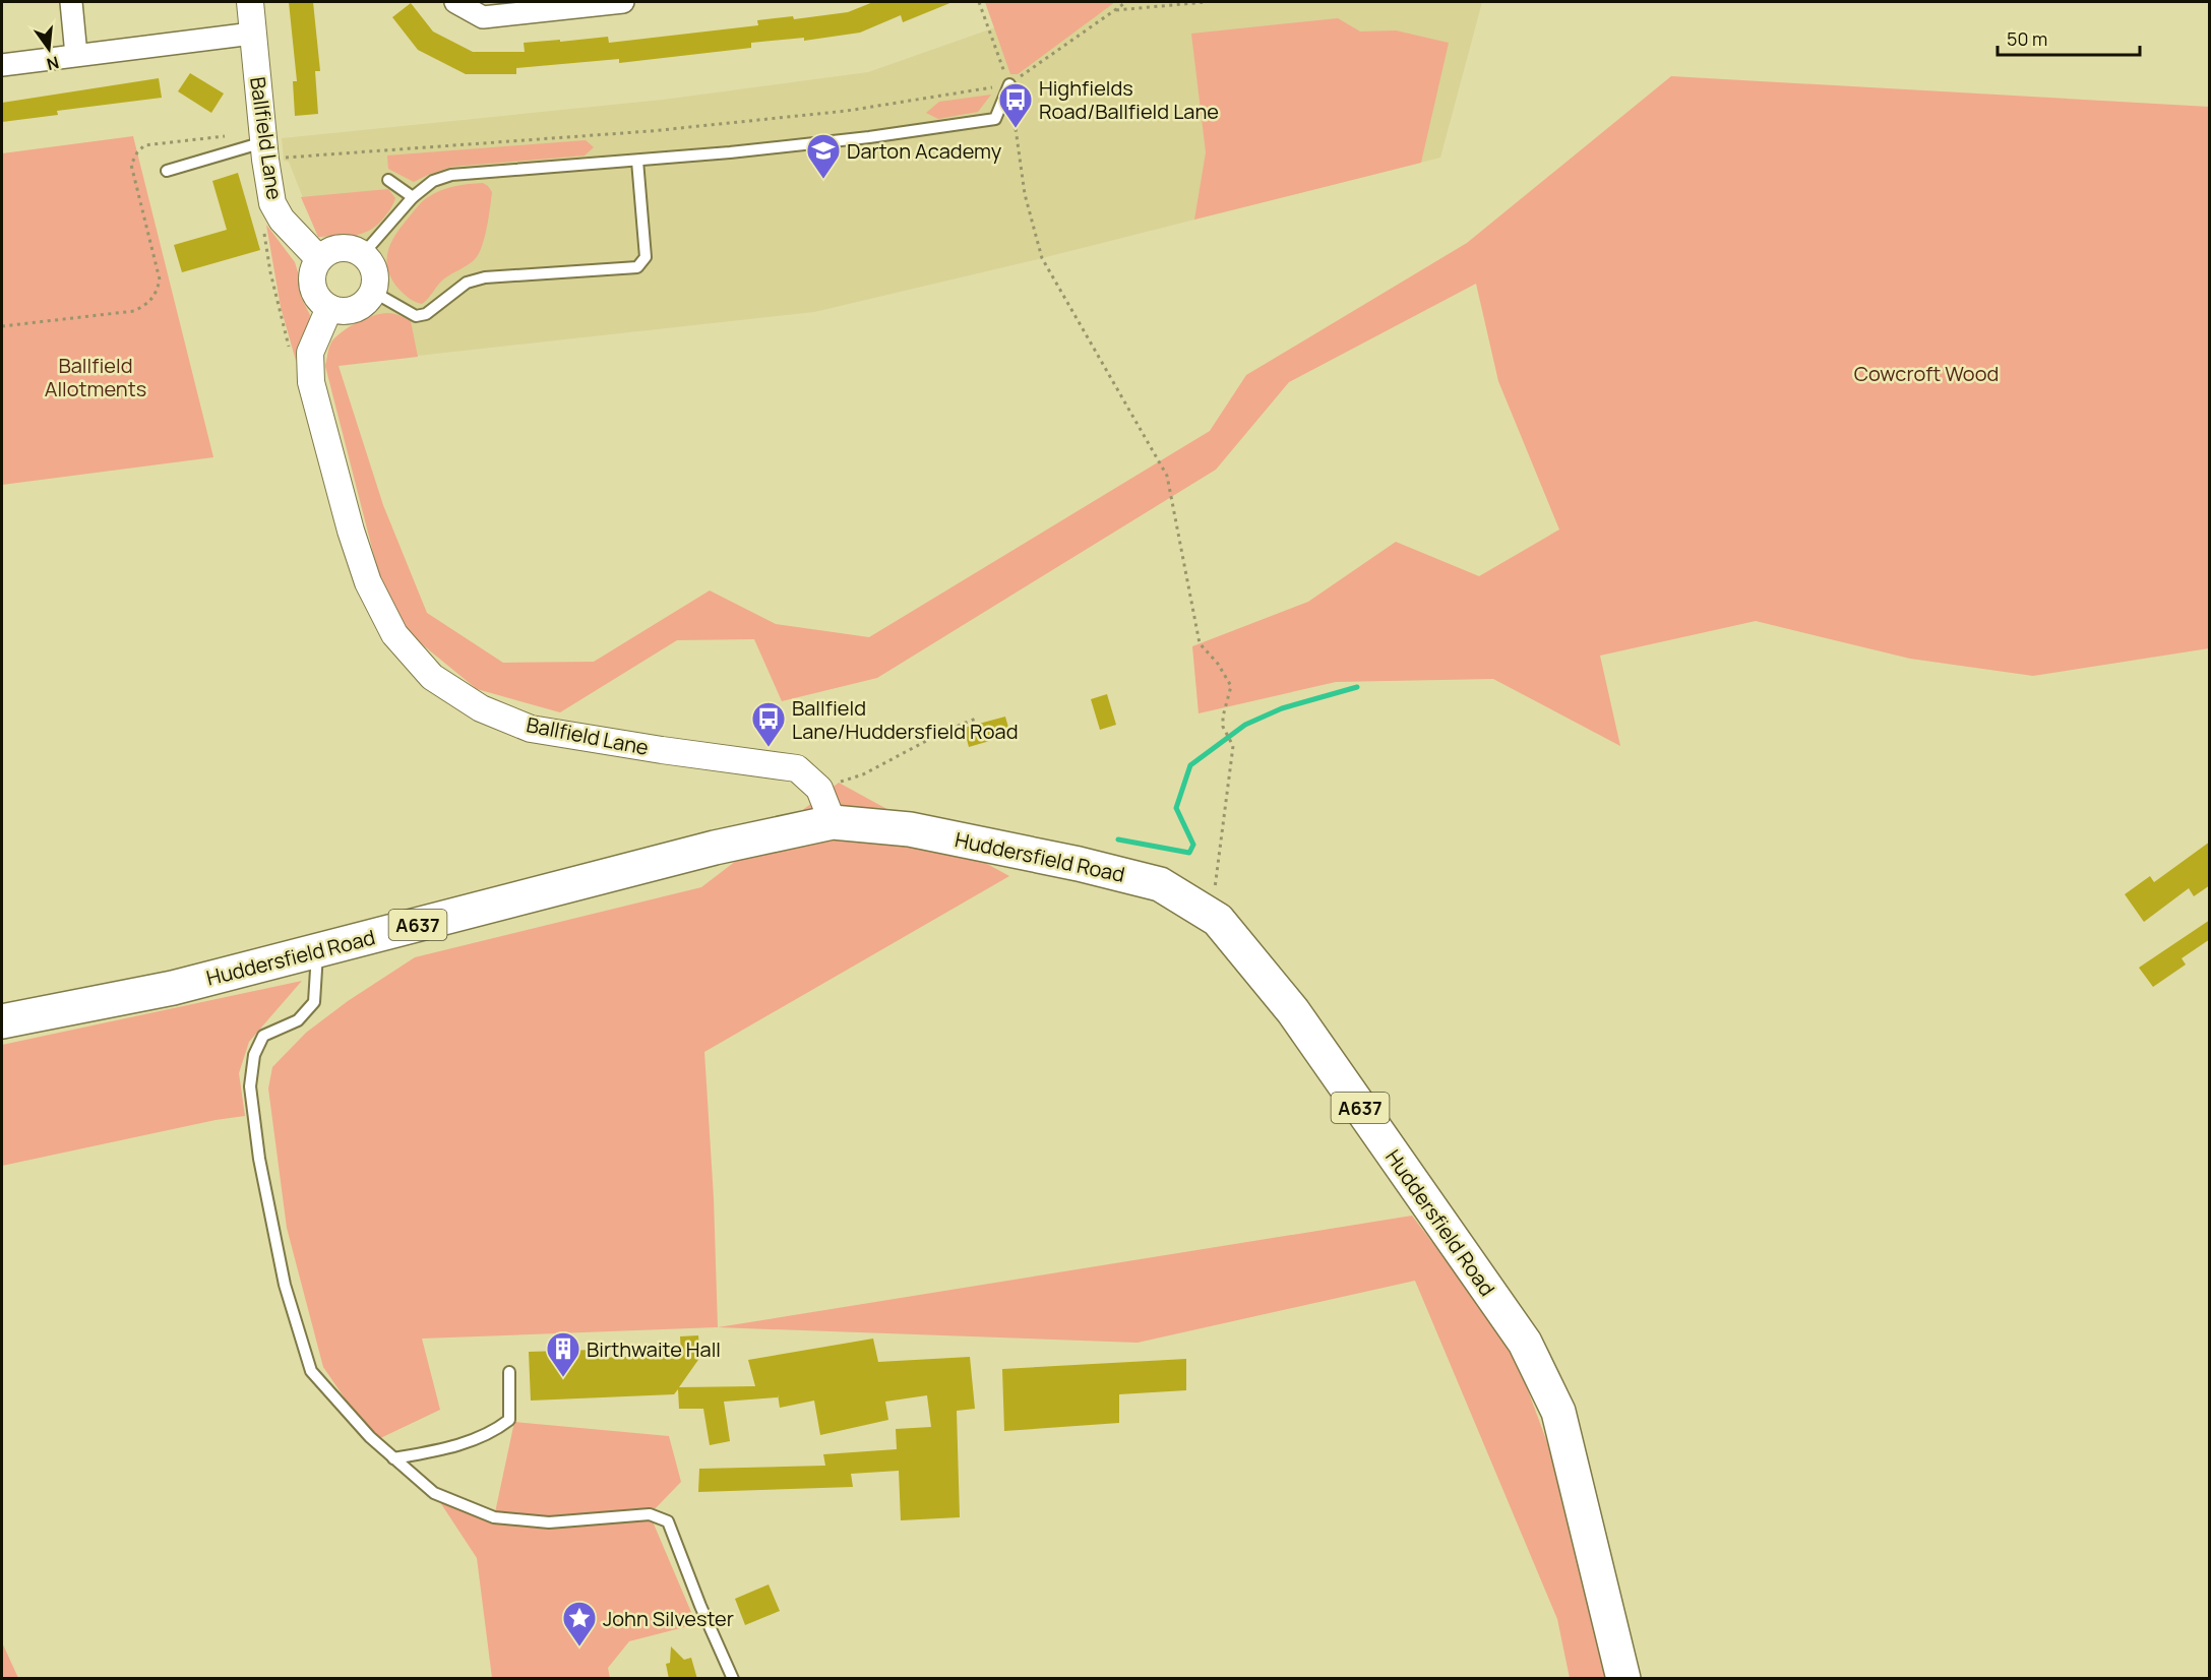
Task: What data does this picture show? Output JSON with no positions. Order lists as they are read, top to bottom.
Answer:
{
  "streets": {
    "highway": ["Huddersfield Road", "A637"],
    "street": ["Ballfield Lane"]
  },
  "crossings": [
    ["Ballfield Lane", "Huddersfield Road"]
  ],
  "parks": ["Ballfield Allotments", "Cowcroft Wood"],
  "places": {
    "bus stop": ["Highfields Road/Ballfield Lane", "Ballfield Lane/Huddersfield Road"],
    "school or university": ["Darton Academy"],
    "building": ["Birthwaite Hall"],
    "place": ["John Silvester"]
  },
  "scale_bar": "50 m",
  "north": "bottom"
}
